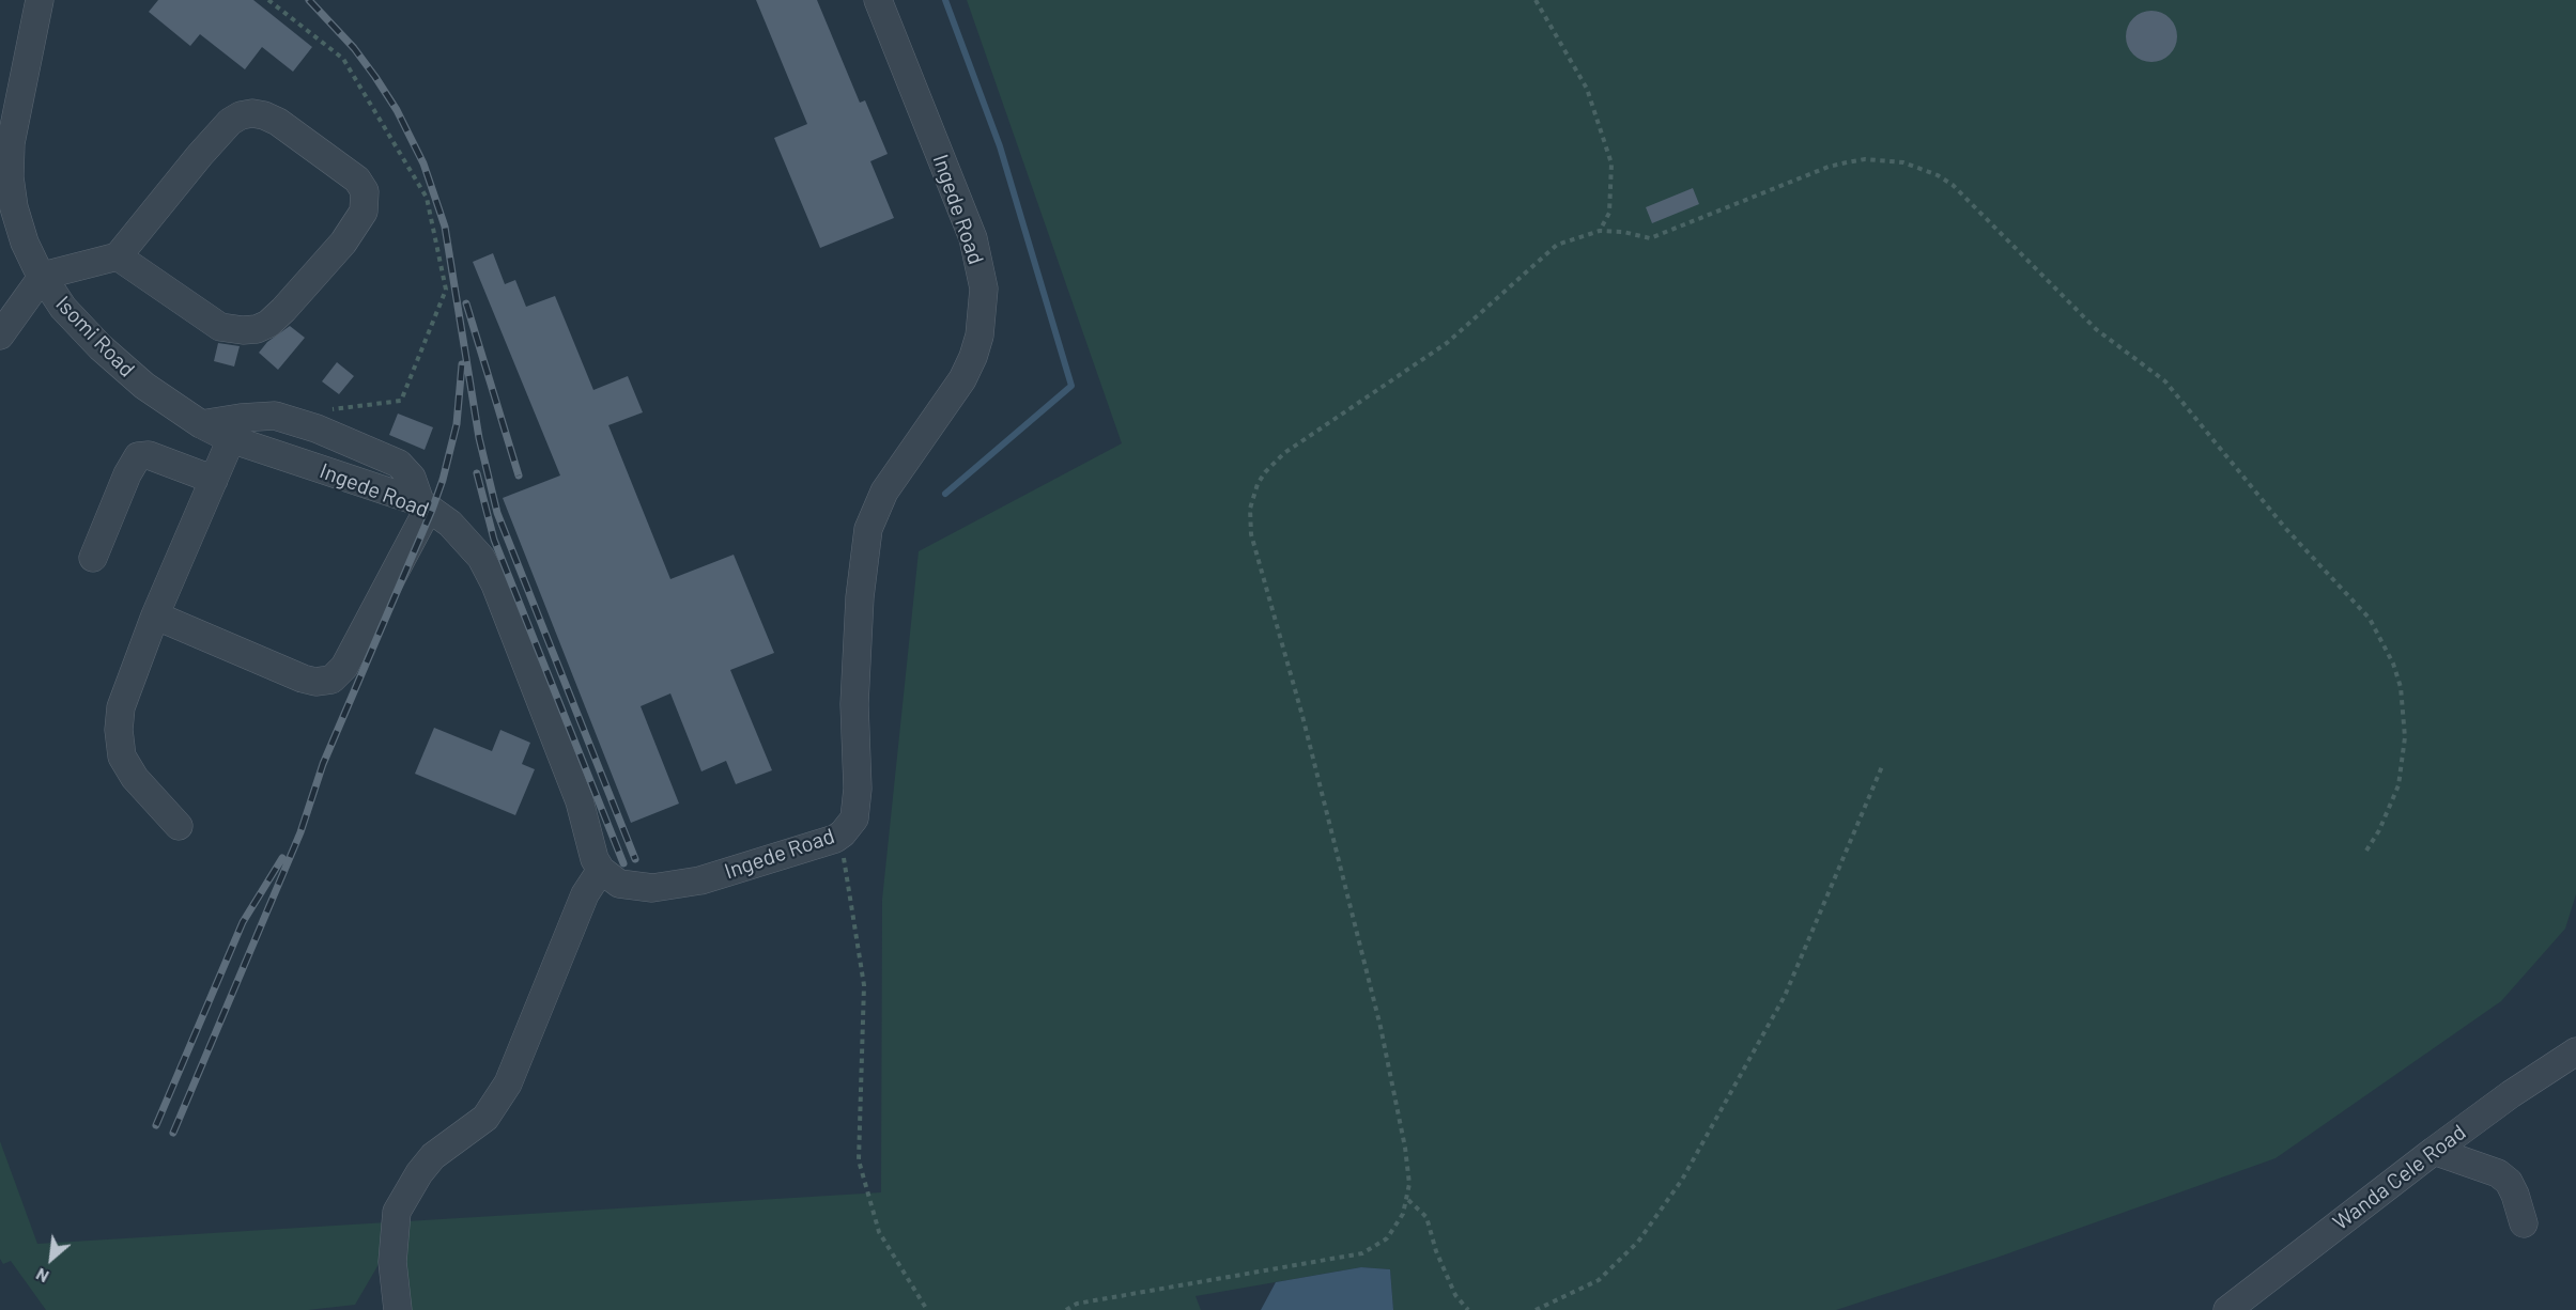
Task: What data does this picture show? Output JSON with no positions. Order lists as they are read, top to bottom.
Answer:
{
  "streets": {
    "street": ["Ingede Road", "Isomi Road", "Wanda Cele Road"]
  },
  "crossings": [
    ["Ingede Road", "Isomi Road"]
  ],
  "north": "bottom left"
}
